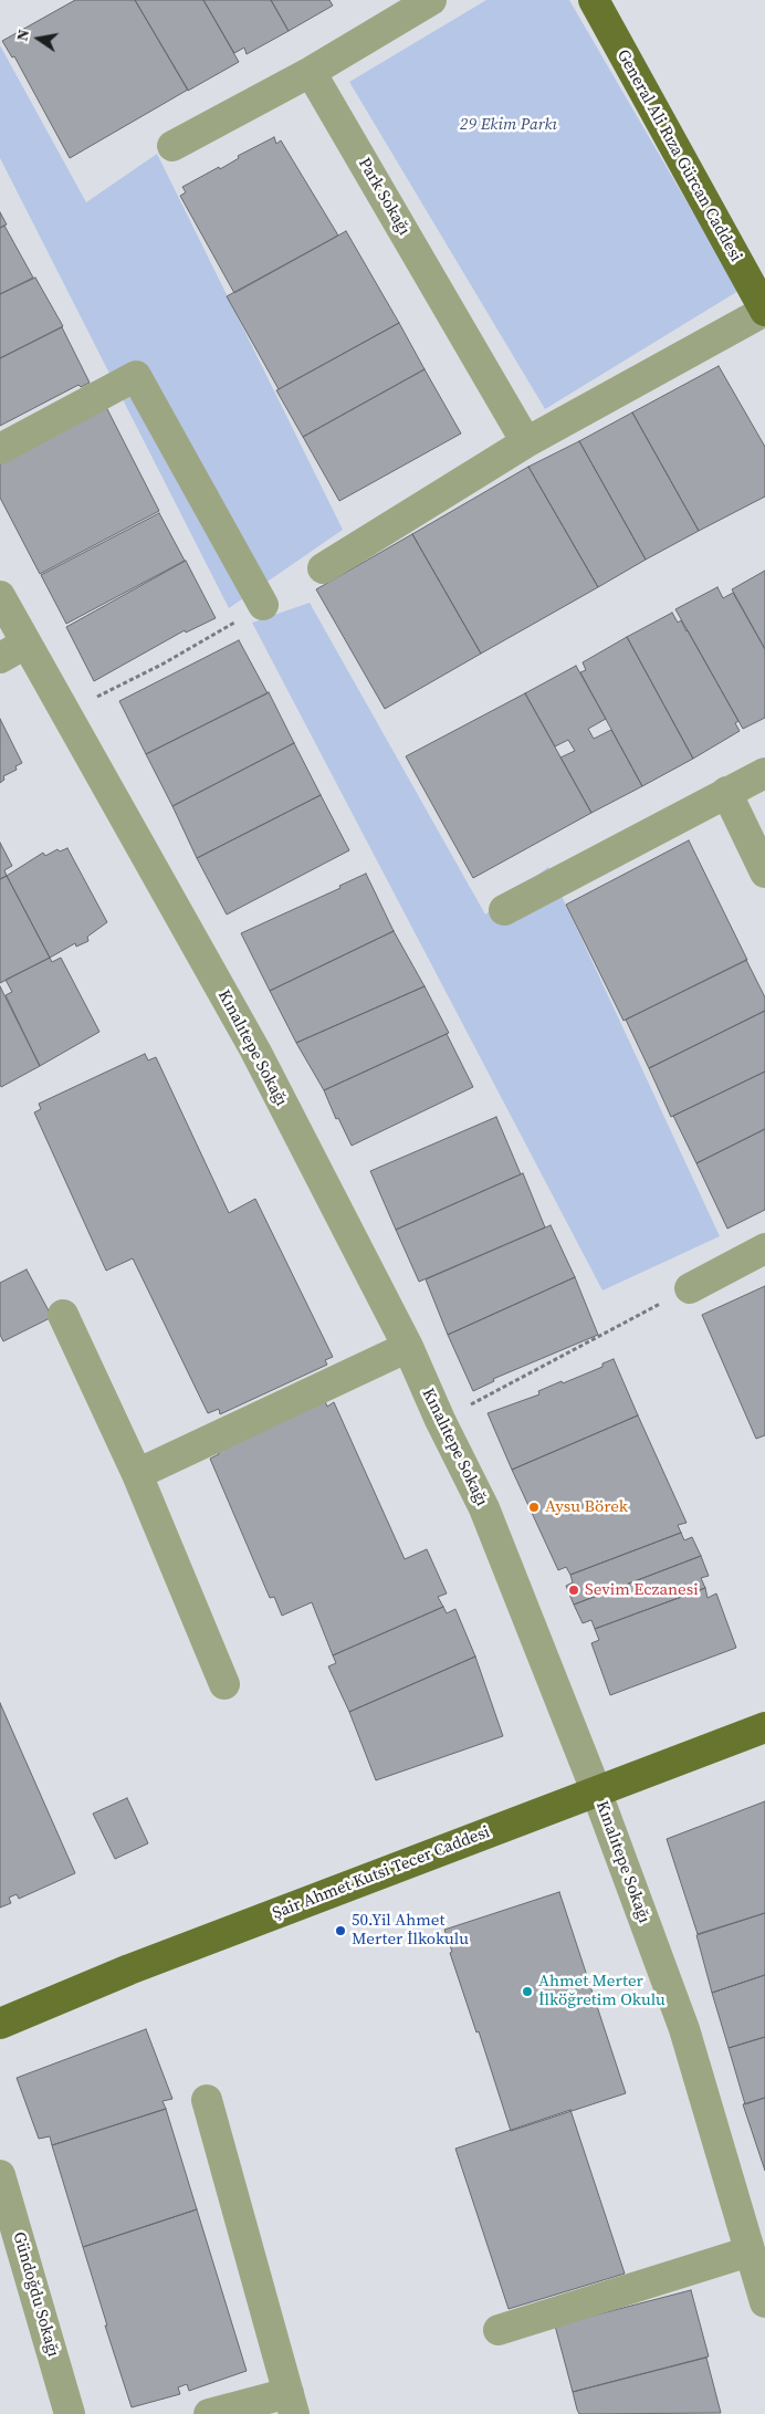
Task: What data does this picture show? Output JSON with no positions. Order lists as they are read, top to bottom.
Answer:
{
  "streets": {
    "main road": ["General Ali Rıza Gürcan Caddesi", "Şair Ahmet Kutsi Tecer Caddesi"],
    "street": ["Park Sokağı", "Kınalıtepe Sokağı", "Gündoğdu Sokağı"]
  },
  "crossings": [
    ["Kınalıtepe Sokağı", "Şair Ahmet Kutsi Tecer Caddesi"]
  ],
  "parks": ["29 Ekim Parkı"],
  "places": [
    "Aysu Börek",
    "Sevim Eczanesi",
    "50.Yil Ahmet Merter İlkokulu",
    "Ahmet Merter İlköğretim Okulu"
  ],
  "north": "left"
}
